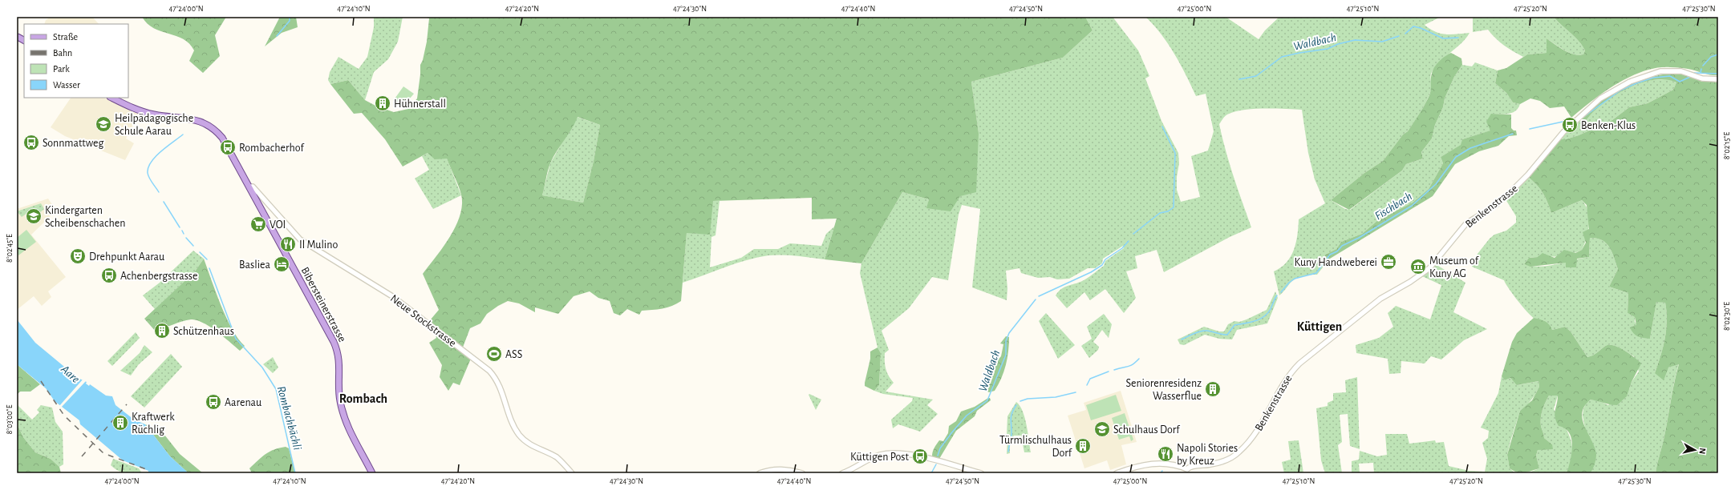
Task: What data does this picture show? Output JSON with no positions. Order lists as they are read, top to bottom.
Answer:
{
  "streets": {
    "main road": ["Bibersteinerstrasse"],
    "street": ["Benkenstrasse", "Neue Stockstrasse"]
  },
  "crossings": [
    ["Bibersteinerstrasse", "Neue Stockstrasse"]
  ],
  "districts": ["Küttigen", "Rombach"],
  "water": [
    "Waldbach",
    "Fischbach",
    "Aare",
    "Rombachbächli"
  ],
  "places": {
    "building": [
      "Hühnerstall",
      "Schützenhaus",
      "Seniorenresidenz Wasserflue",
      "Kraftwerk Rüchlig",
      "Türmlischulhaus Dorf"
    ],
    "school or university": ["Heilpädagogische Schule Aarau", "Kindergarten Scheibenschachen", "Schulhaus Dorf"],
    "bus stop": [
      "Benken-Klus",
      "Sonnmattweg",
      "Rombacherhof",
      "Achenbergstrasse",
      "Aarenau",
      "Küttigen Post"
    ],
    "supermarket": ["VOI"],
    "restaurant": ["Il Mulino", "Napoli Stories by Kreuz"],
    "theatre": ["Drehpunkt Aarau"],
    "office": ["Kuny Handweberei"],
    "hotel": ["Basliea"],
    "museum": ["Museum of Kuny AG"],
    "sports": ["ASS"]
  },
  "legend": [
    "Straße",
    "Bahn",
    "Park",
    "Wasser"
  ],
  "north": "right",
  "coordinates": [
    "47°24'00\"N",
    "47°24'10\"N",
    "47°24'20\"N",
    "47°24'30\"N",
    "47°24'40\"N",
    "47°24'50\"N",
    "47°25'00\"N",
    "47°25'10\"N",
    "47°25'20\"N",
    "47°25'30\"N",
    "8°02'15\"E",
    "8°02'45\"E",
    "8°02'30\"E",
    "8°03'00\"E"
  ]
}
